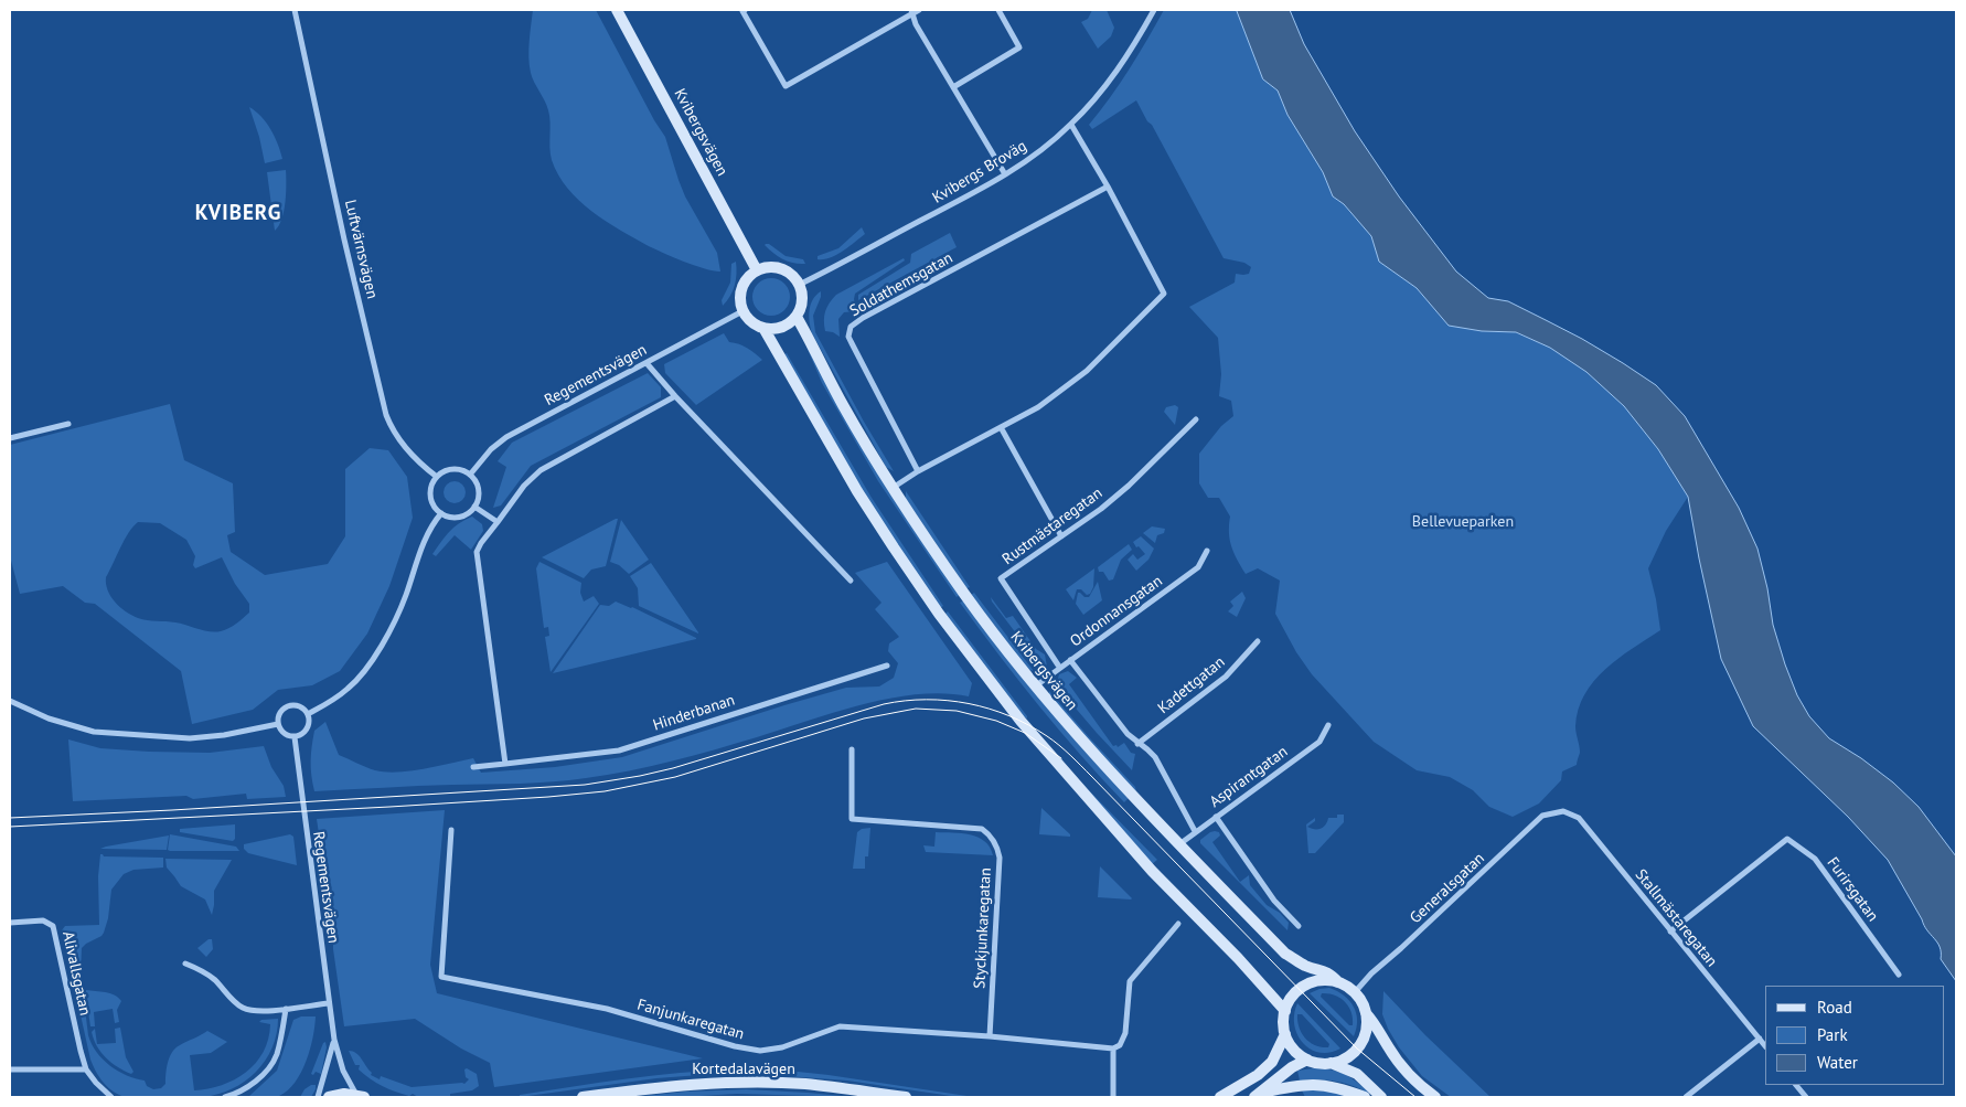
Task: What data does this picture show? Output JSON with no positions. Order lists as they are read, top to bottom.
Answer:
{
  "streets": {
    "street": [
      "Kvibergsvägen",
      "Kvibergs Broväg",
      "Luftvärnsvägen",
      "Soldathemsgatan",
      "Regementsvägen",
      "Rustmästaregatan",
      "Ordonnansgatan",
      "Kadettgatan",
      "Hinderbanan",
      "Aspirantgatan",
      "Generalsgatan",
      "Furirsgatan",
      "Stallmästaregatan",
      "Styckjunkaregatan",
      "Alivallsgatan",
      "Fanjunkaregatan",
      "Kortedalavägen"
    ]
  },
  "crossings": [
    ["Kvibergsvägen", "Kvibergs Broväg"],
    ["Kvibergsvägen", "Regementsvägen"],
    ["Kvibergsvägen", "Ordonnansgatan"],
    ["Kvibergsvägen", "Aspirantgatan"],
    ["Kvibergsvägen", "Generalsgatan"],
    ["Kvibergs Broväg", "Regementsvägen"],
    ["Luftvärnsvägen", "Regementsvägen"],
    ["Rustmästaregatan", "Ordonnansgatan"],
    ["Generalsgatan", "Stallmästaregatan"],
    ["Furirsgatan", "Stallmästaregatan"],
    ["Styckjunkaregatan", "Fanjunkaregatan"]
  ],
  "districts": ["KVIBERG"],
  "parks": ["Bellevueparken"],
  "legend": ["Road", "Park", "Water"]
}
